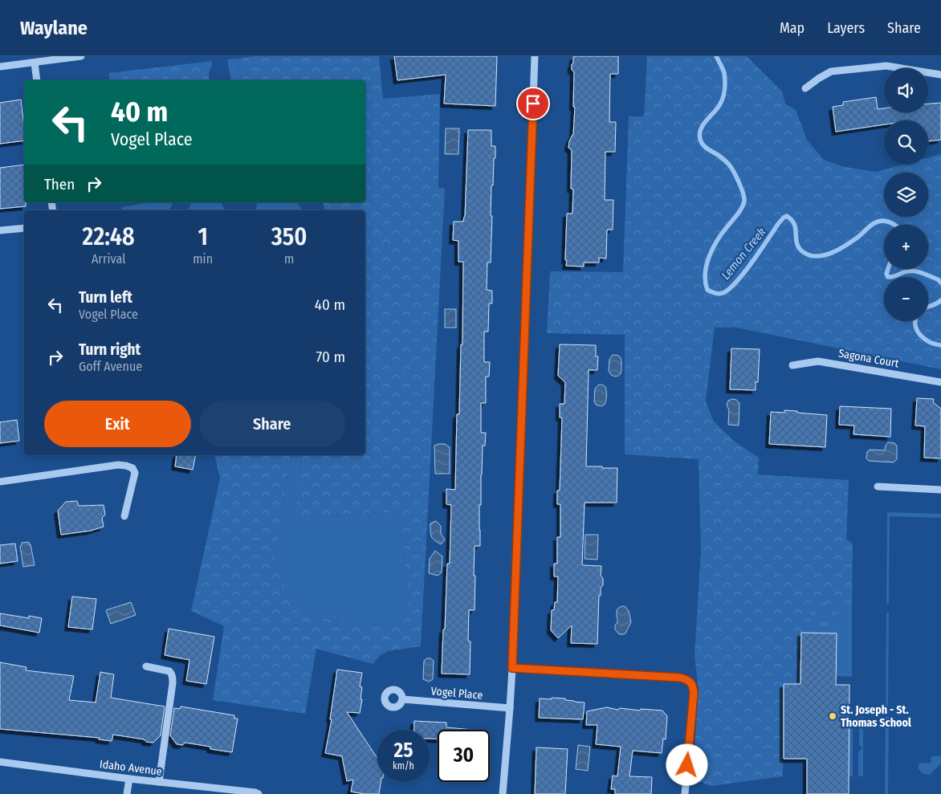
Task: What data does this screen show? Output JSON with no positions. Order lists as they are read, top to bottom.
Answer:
{
  "streets": {
    "street": ["Sagona Court", "Vogel Place", "Idaho Avenue"]
  },
  "water": ["Lemon Creek"],
  "places": ["St. Joseph - St. Thomas School"],
  "page": {
    "header": "Waylane",
    "nav": ["Map", "Layers", "Share"],
    "map_buttons": ["+", "−"],
    "turn": ["40 m", "Vogel Place"],
    "then": "Then",
    "eta": [
      "22:48",
      "Arrival",
      "1",
      "min",
      "350",
      "m"
    ],
    "list": [
      {
        "name": "Turn left",
        "note": "Vogel Place",
        "value": "40 m"
      },
      {
        "name": "Turn right",
        "note": "Goff Avenue",
        "value": "70 m"
      }
    ],
    "buttons": ["Exit", "Share"],
    "speed": "25 km/h",
    "limit": "30"
  }
}
